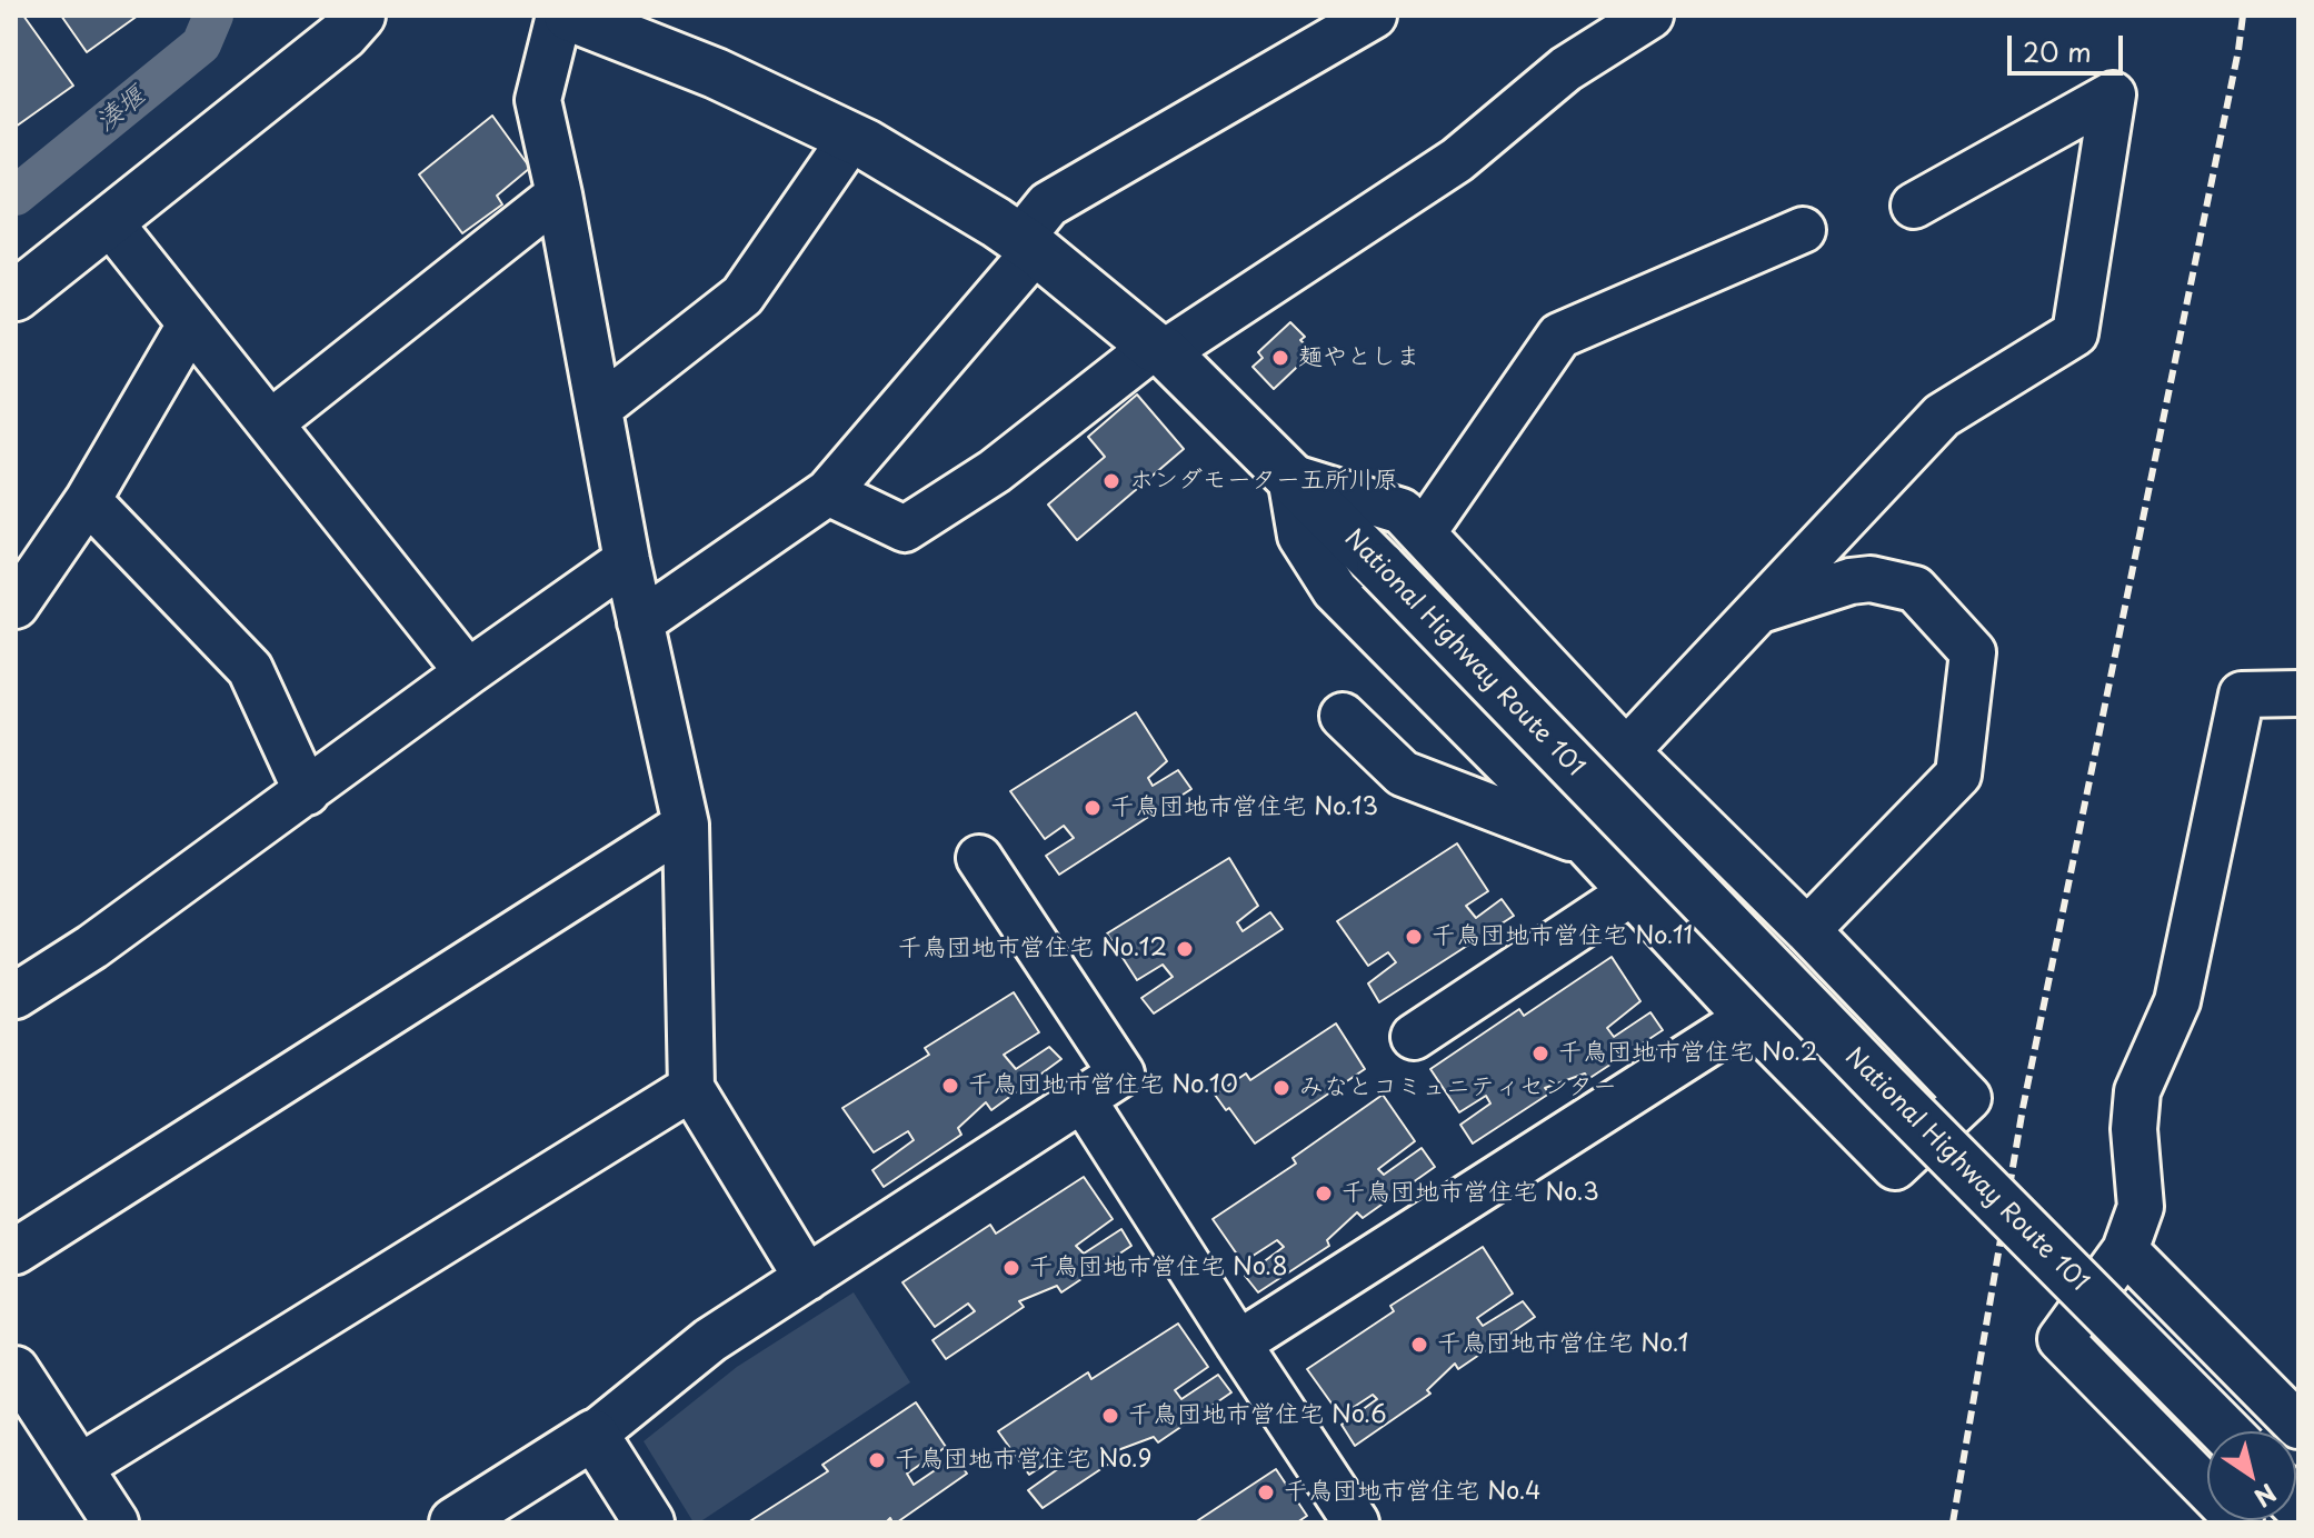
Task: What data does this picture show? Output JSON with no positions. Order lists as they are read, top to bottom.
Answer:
{
  "streets": {
    "main road": ["National Highway Route 101"]
  },
  "water": ["湊堰"],
  "places": [
    "麺やとしま",
    "ホンダモーター五所川原",
    "千鳥団地市営住宅 No.13",
    "千鳥団地市営住宅 No.11",
    "千鳥団地市営住宅 No.12",
    "千鳥団地市営住宅 No.2",
    "千鳥団地市営住宅 No.10",
    "みなとコミュニティセンター",
    "千鳥団地市営住宅 No.3",
    "千鳥団地市営住宅 No.8",
    "千鳥団地市営住宅 No.1",
    "千鳥団地市営住宅 No.6",
    "千鳥団地市営住宅 No.9",
    "千鳥団地市営住宅 No.4"
  ],
  "scale_bar": "20 m",
  "north": "bottom right"
}
